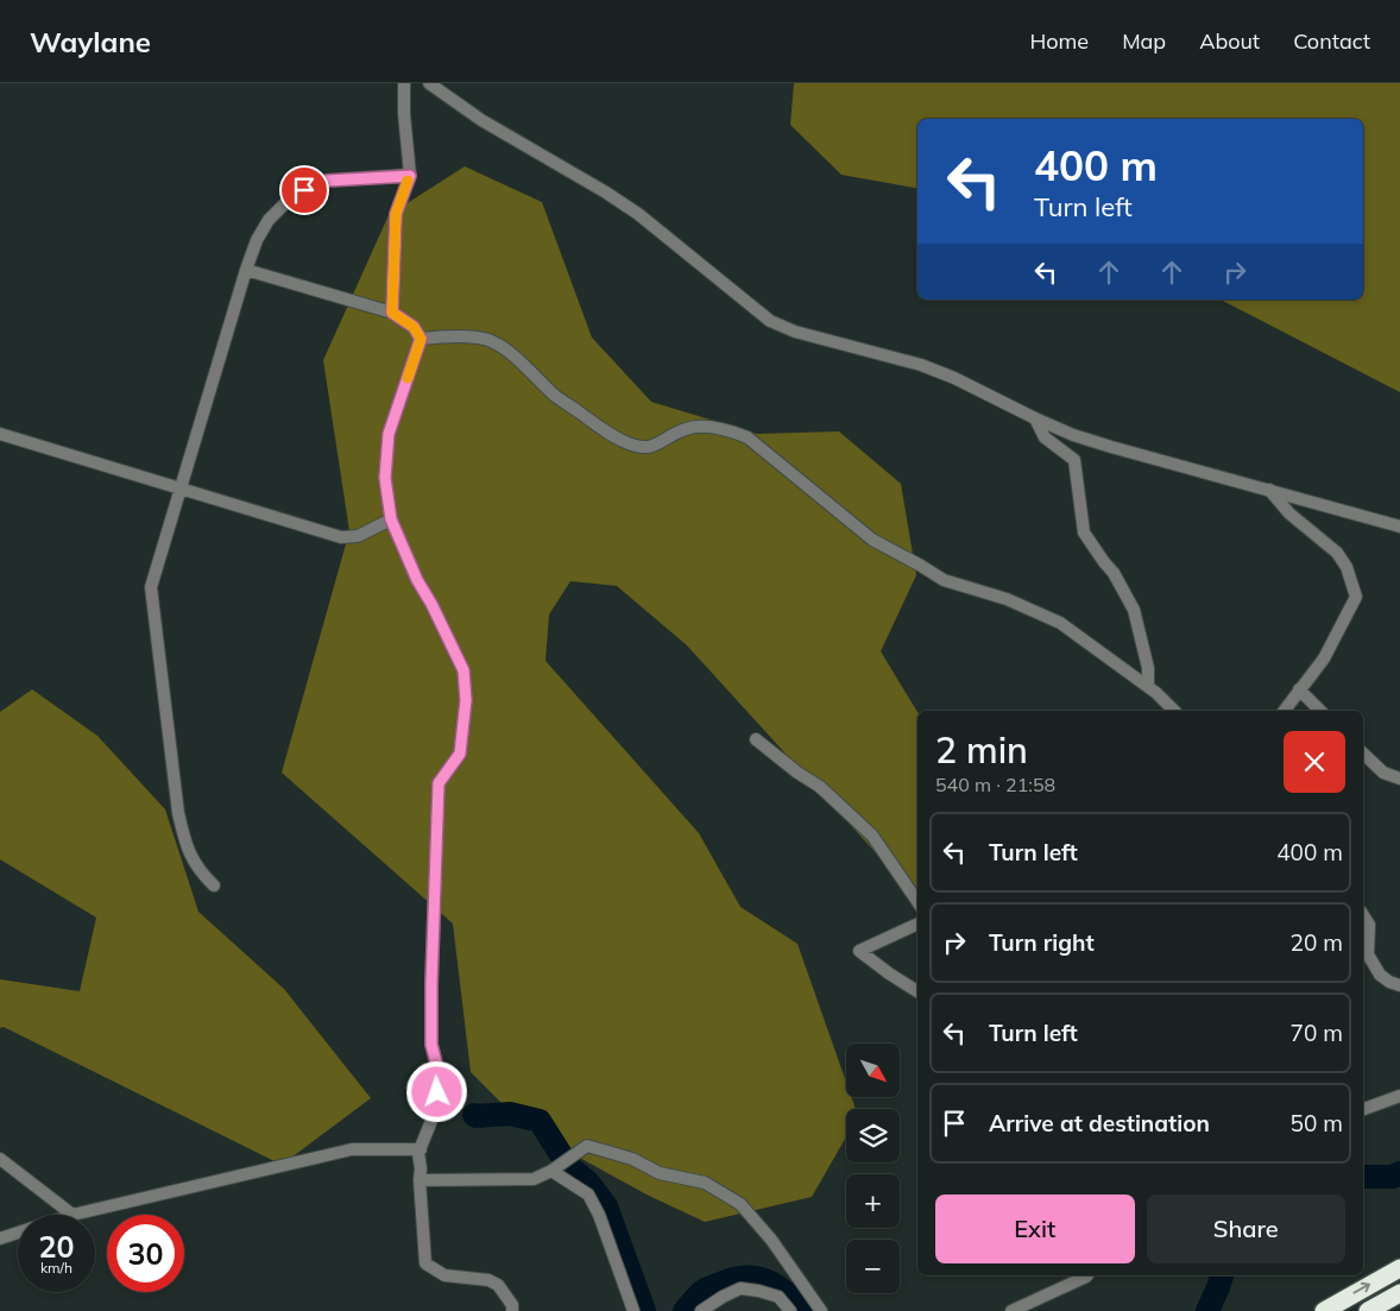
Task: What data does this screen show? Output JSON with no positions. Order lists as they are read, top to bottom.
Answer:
{
  "north": "bottom right",
  "page": {
    "header": "Waylane",
    "nav": [
      "Home",
      "Map",
      "About",
      "Contact"
    ],
    "turn": ["400 m", "Turn left"],
    "heading": ["2 min", "540 m · 21:58"],
    "list": [
      {
        "name": "Turn left",
        "value": "400 m"
      },
      {
        "name": "Turn right",
        "value": "20 m"
      },
      {
        "name": "Turn left",
        "value": "70 m"
      },
      {
        "name": "Arrive at destination",
        "value": "50 m"
      }
    ],
    "map_buttons": ["+", "−"],
    "buttons": ["Exit", "Share"],
    "speed": "20 km/h",
    "limit": "30"
  }
}
